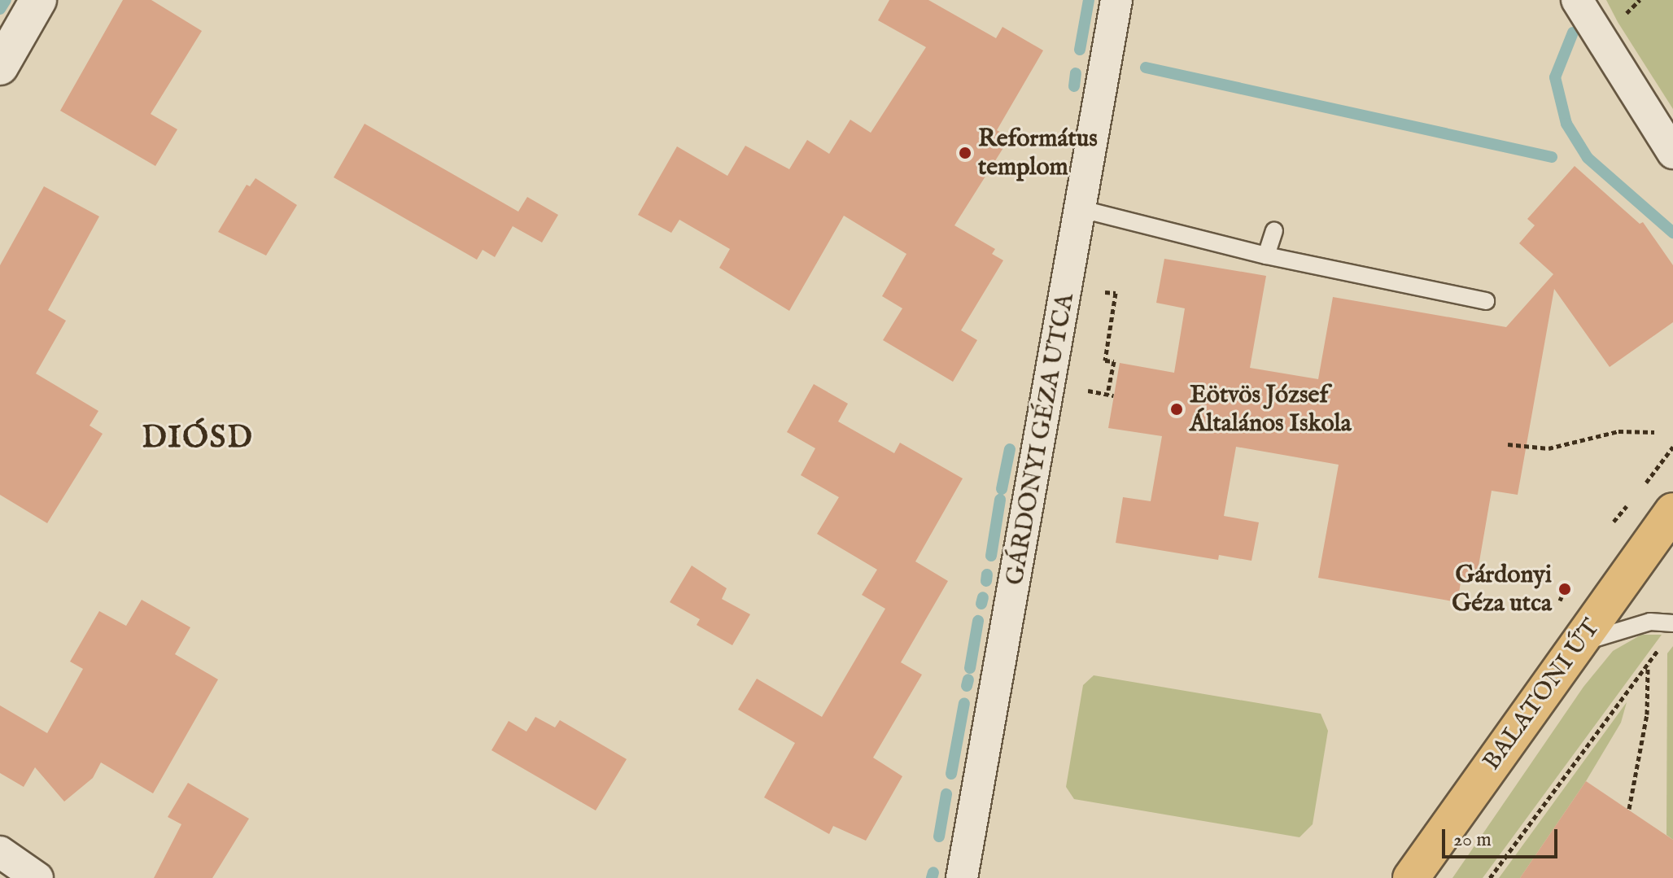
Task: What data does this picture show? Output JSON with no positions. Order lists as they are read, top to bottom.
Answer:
{
  "streets": {
    "main road": ["BALATONI ÚT"],
    "street": ["GÁRDONYI GÉZA UTCA"]
  },
  "districts": ["DIÓSD"],
  "places": ["Református templom", "Eötvös József Általános Iskola", "Gárdonyi Géza utca"],
  "scale_bar": "20 m"
}
